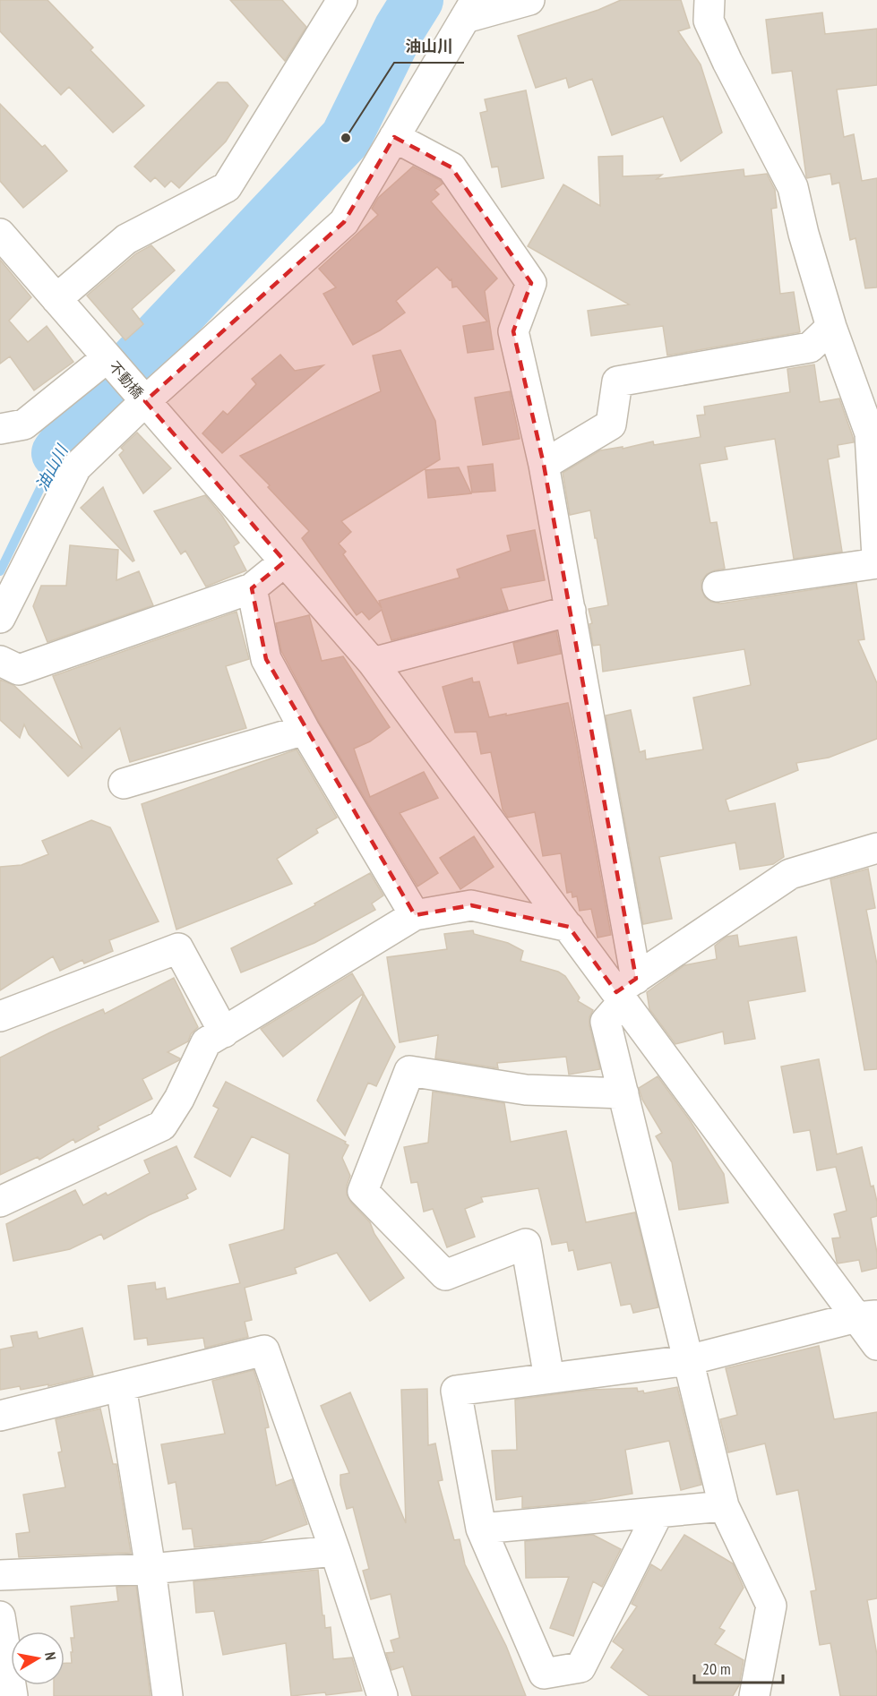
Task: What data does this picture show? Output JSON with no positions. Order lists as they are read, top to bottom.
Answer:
{
  "streets": {
    "street": ["不動橋"]
  },
  "water": ["油山川"],
  "places": ["油山川"],
  "scale_bar": "20 m",
  "north": "right"
}
